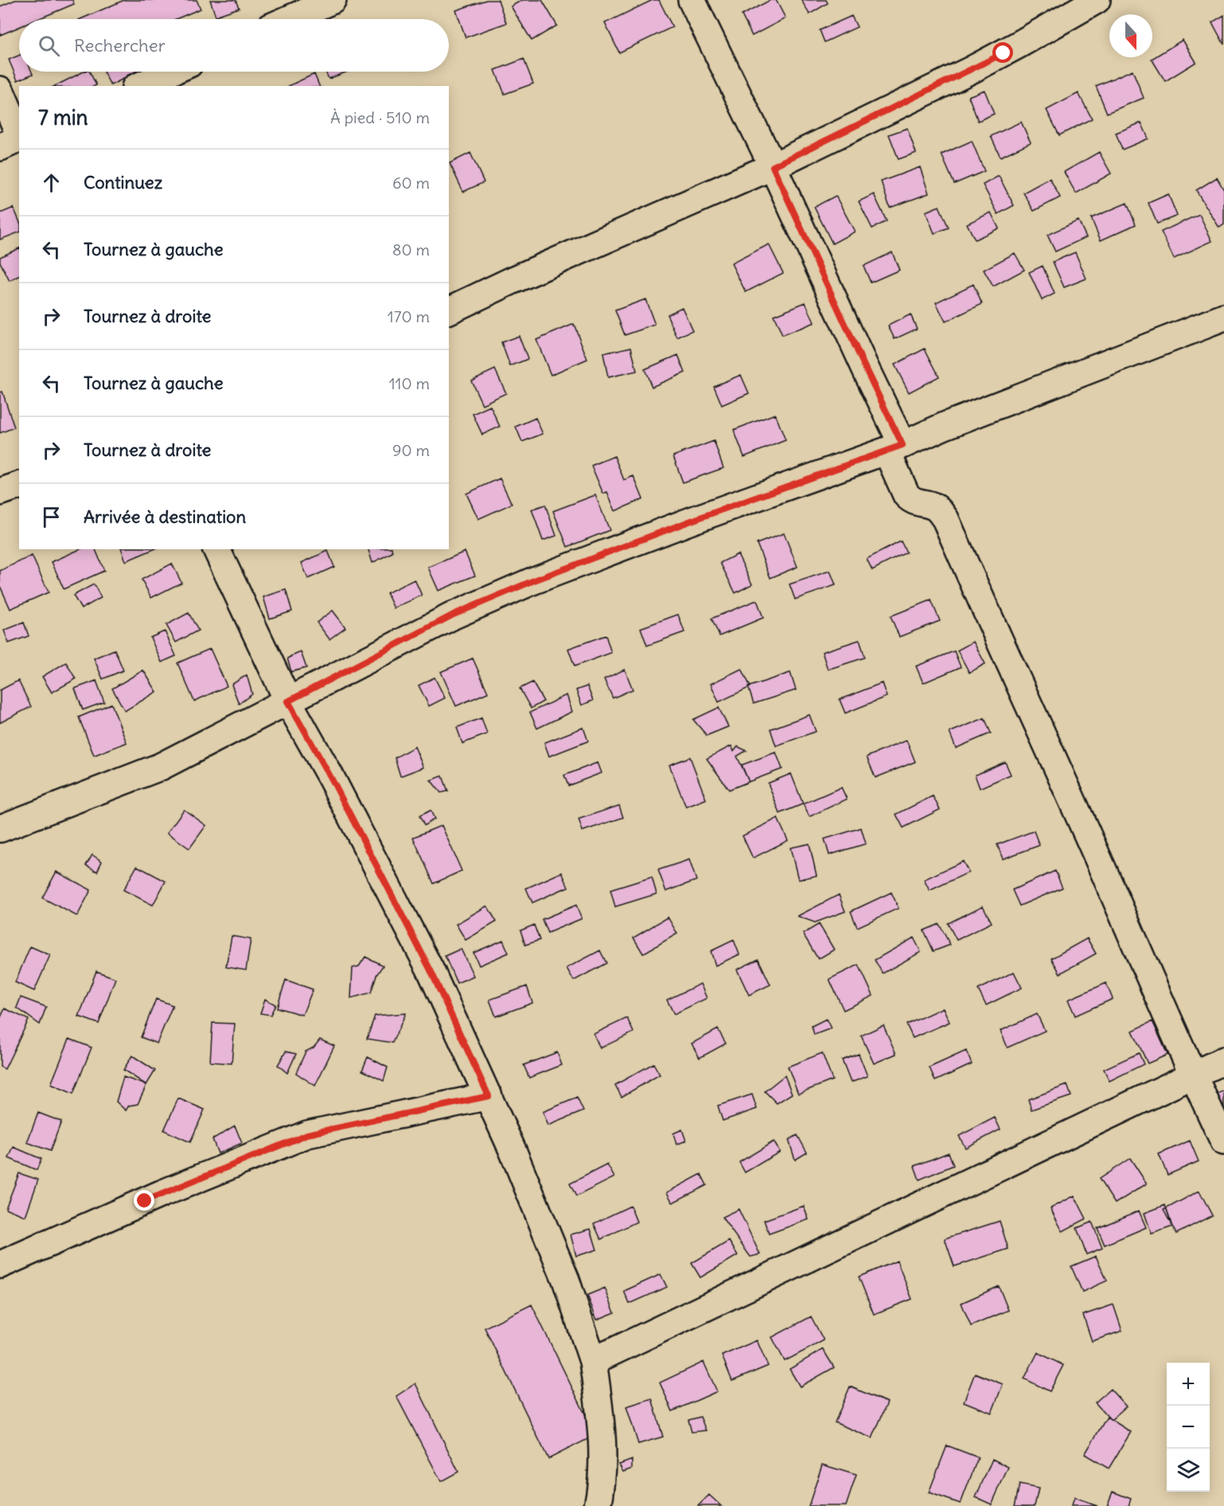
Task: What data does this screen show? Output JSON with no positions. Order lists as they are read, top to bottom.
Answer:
{
  "north": "bottom",
  "page": {
    "search": "Rechercher",
    "heading": ["7 min", "À pied · 510 m"],
    "list": [
      ["Continuez", "60 m"],
      ["Tournez à gauche", "80 m"],
      ["Tournez à droite", "170 m"],
      ["Tournez à gauche", "110 m"],
      ["Tournez à droite", "90 m"],
      "Arrivée à destination"
    ],
    "map_buttons": ["+", "−"]
  }
}
